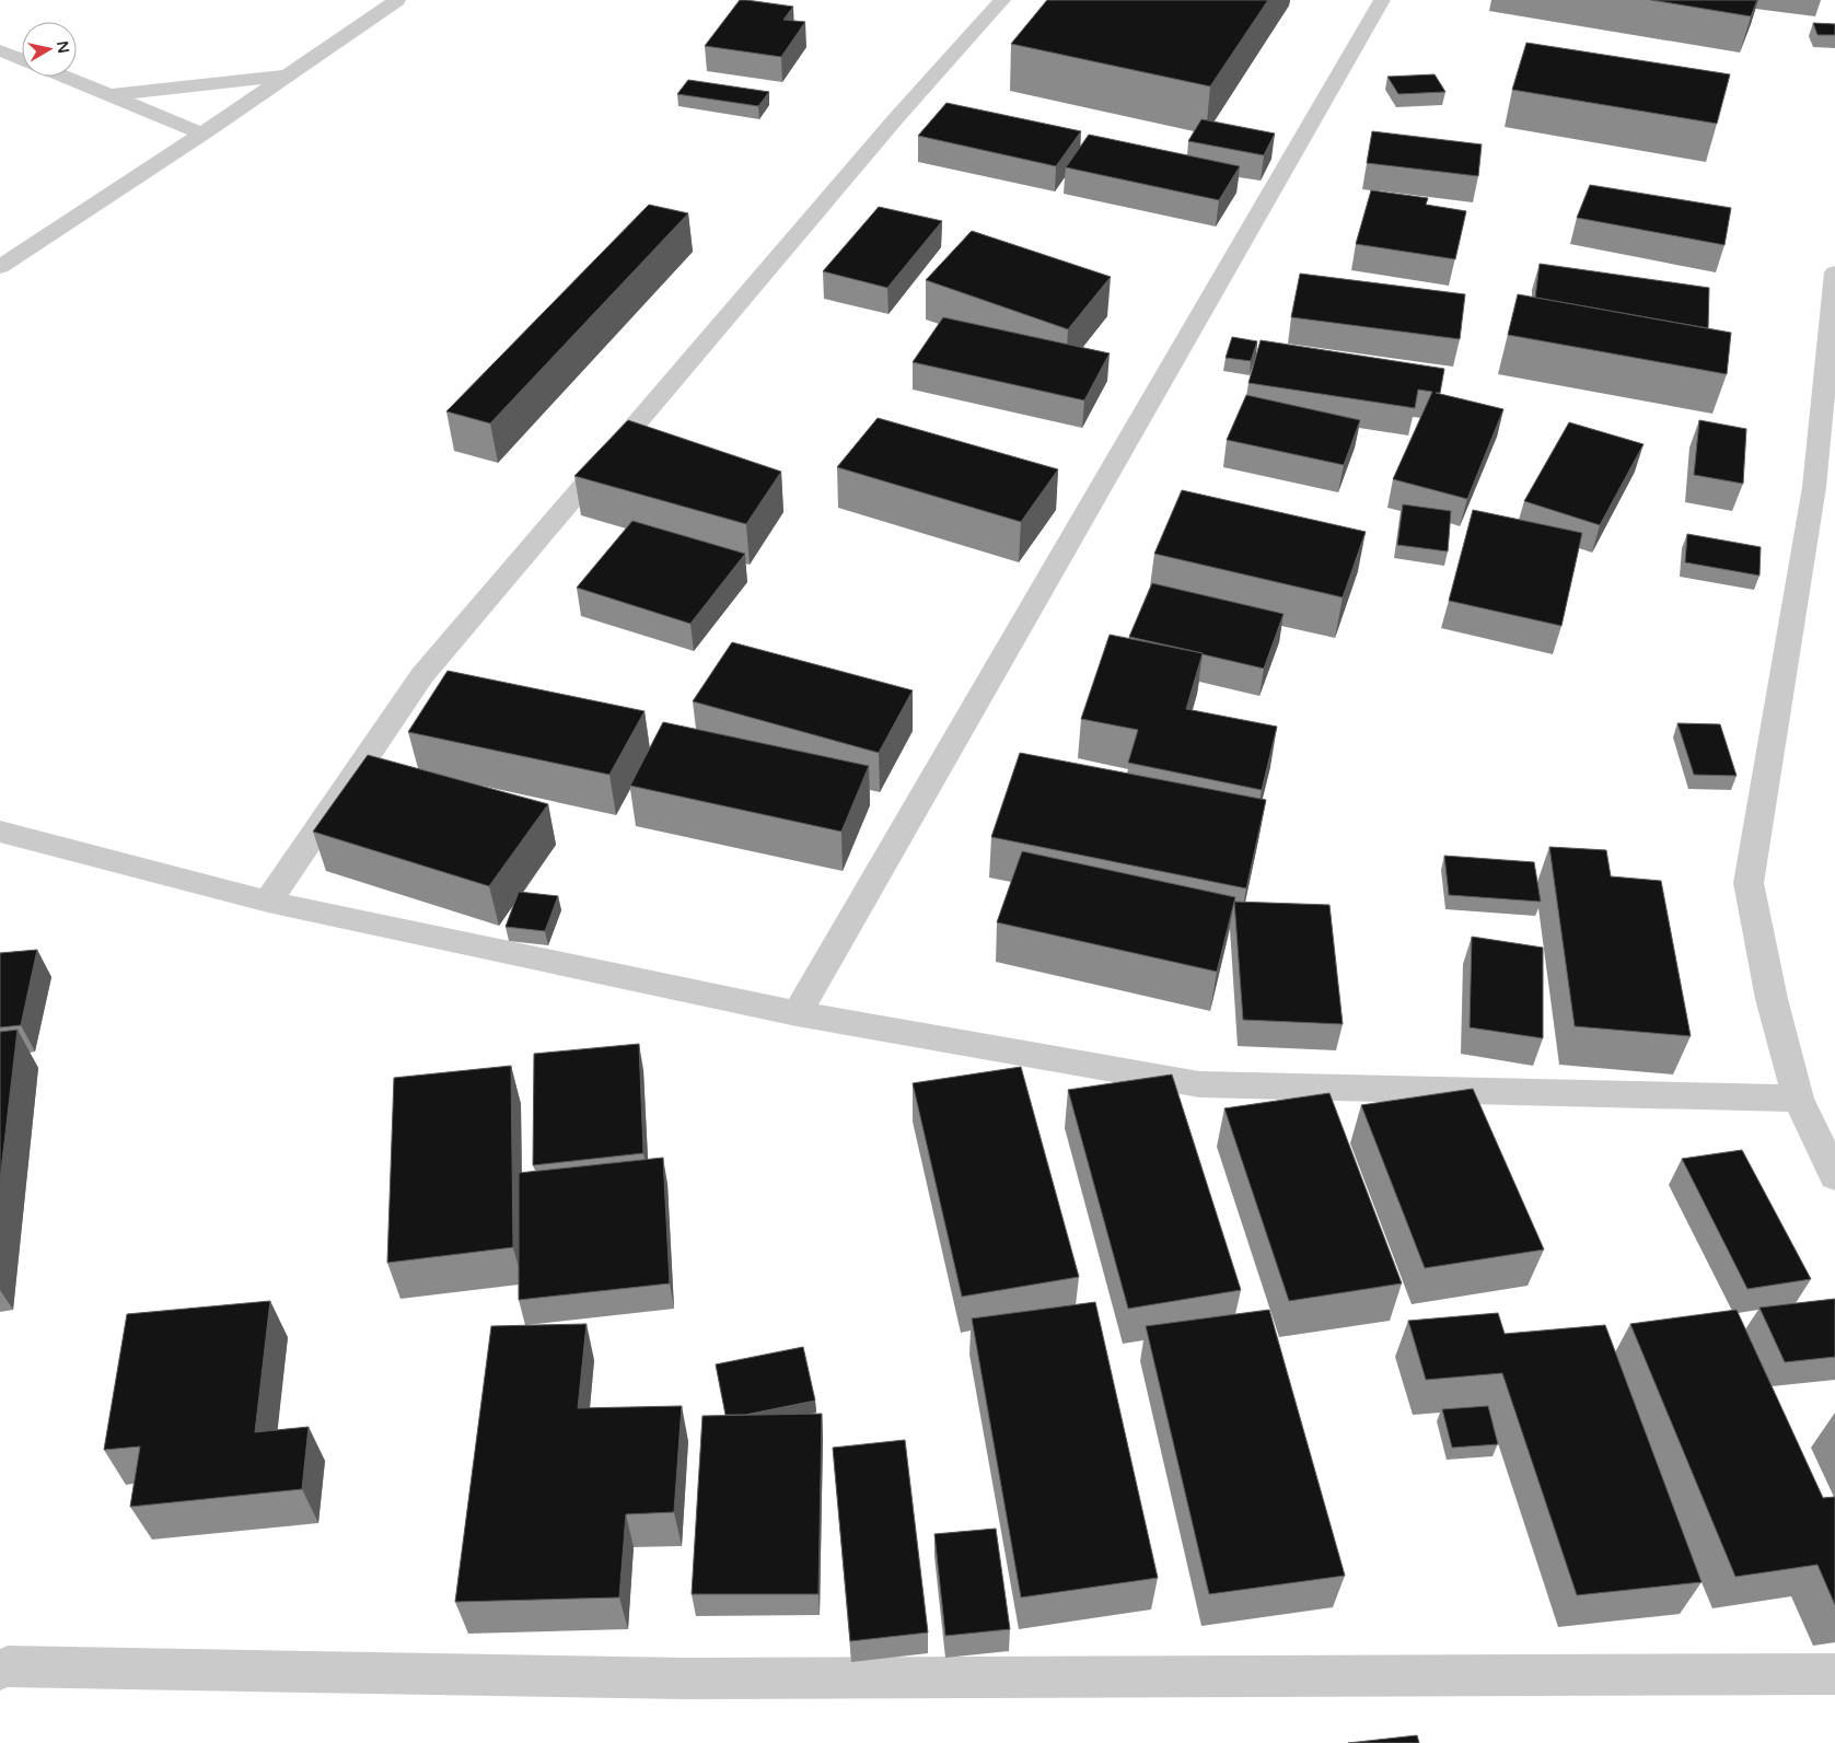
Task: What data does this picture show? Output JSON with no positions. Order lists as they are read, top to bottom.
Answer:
{
  "north": "right"
}
